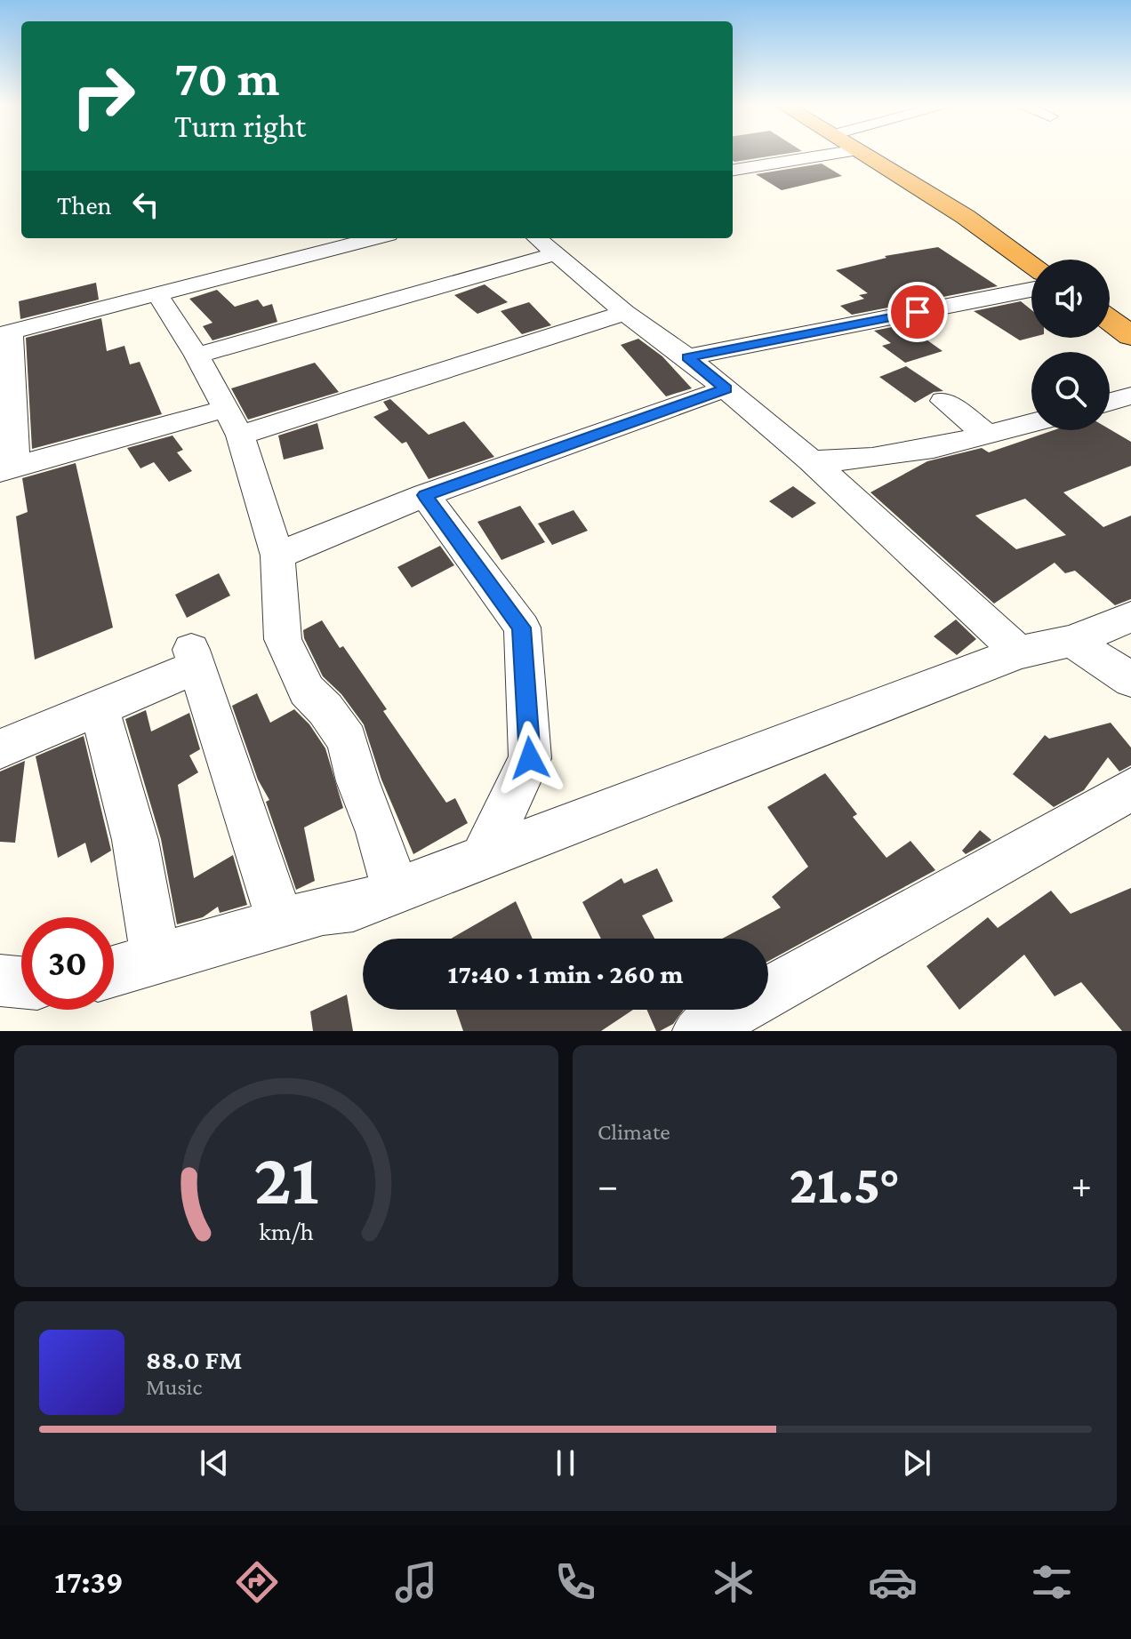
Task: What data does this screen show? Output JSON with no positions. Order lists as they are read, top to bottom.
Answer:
{
  "page": {
    "turn": ["70 m", "Turn right"],
    "then": "Then",
    "limit": "30",
    "trip": "17:40 · 1 min · 260 m",
    "tile": "Climate",
    "heat": ["−", "21.5°", "+"],
    "song": ["88.0 FM", "Music"],
    "tabs": "17:39",
    "gauge": ["21", "km/h"]
  }
}
